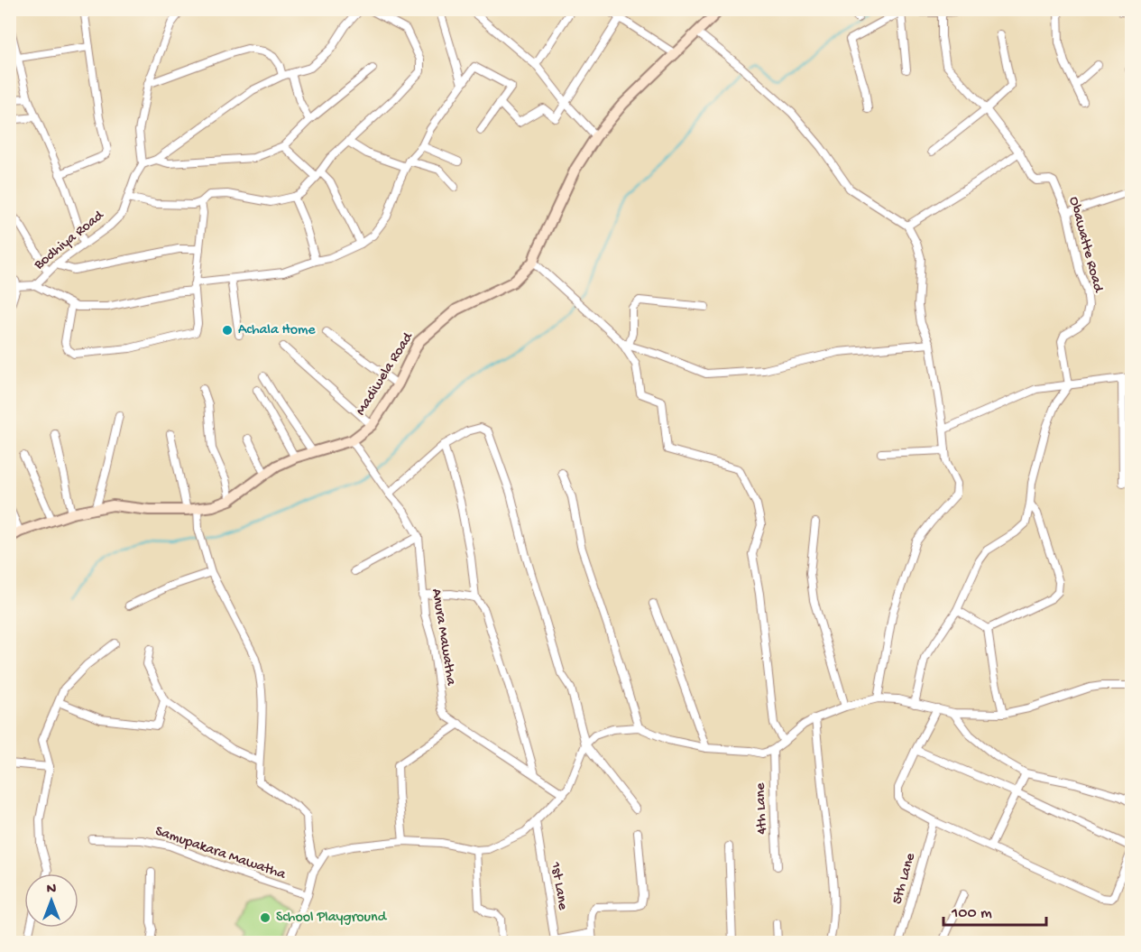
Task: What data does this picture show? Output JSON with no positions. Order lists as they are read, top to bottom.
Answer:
{
  "streets": {
    "main road": ["Madiwela Road"],
    "street": [
      "Bodhiya Road",
      "Obawatte Road",
      "Anura Mawatha",
      "4th Lane",
      "Samupakara Mawatha",
      "5th Lane",
      "1st Lane"
    ]
  },
  "crossings": [
    ["Madiwela Road", "Anura Mawatha"]
  ],
  "places": ["Achala Home", "School Playground"],
  "scale_bar": "100 m",
  "north": "top"
}
